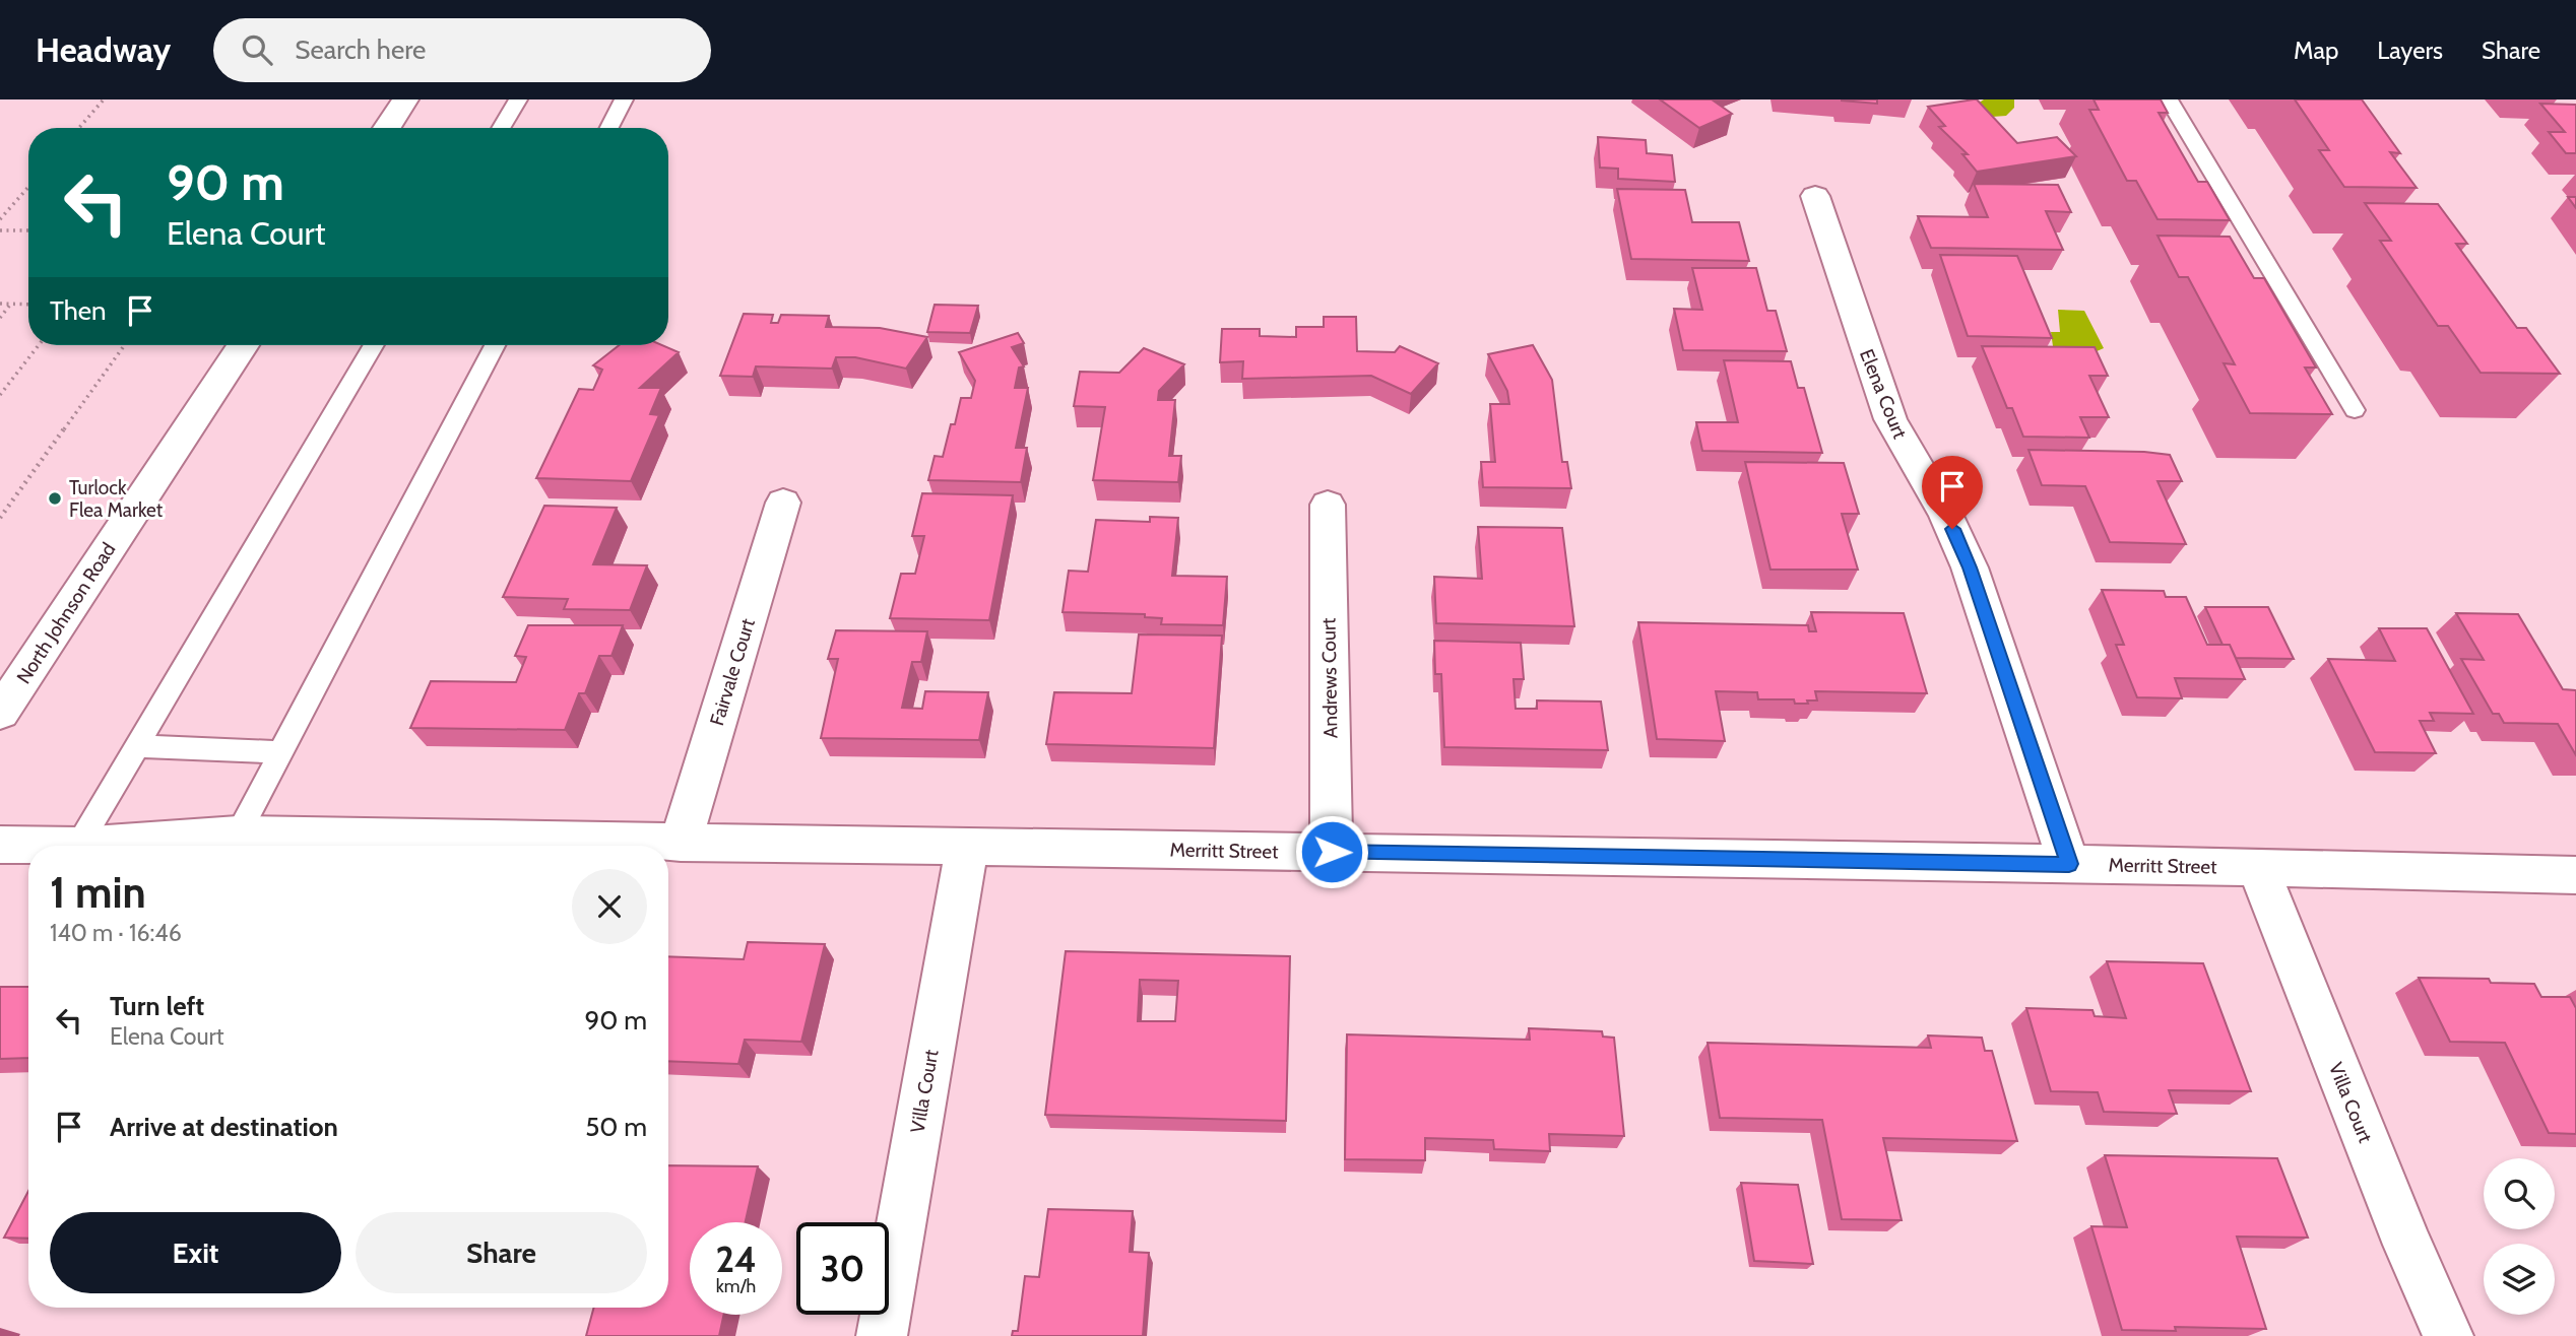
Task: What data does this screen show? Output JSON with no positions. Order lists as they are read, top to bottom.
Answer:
{
  "streets": {
    "street": [
      "Elena Court",
      "North Johnson Road",
      "Fairvale Court",
      "Andrews Court",
      "Merritt Street",
      "Villa Court"
    ]
  },
  "crossings": [
    ["Elena Court", "Merritt Street"],
    ["Fairvale Court", "Merritt Street"],
    ["Andrews Court", "Merritt Street"],
    ["Merritt Street", "Villa Court"]
  ],
  "places": ["Turlock Flea Market"],
  "page": {
    "header": "Headway",
    "search": "Search here",
    "nav": ["Map", "Layers", "Share"],
    "turn": ["90 m", "Elena Court"],
    "then": "Then",
    "heading": ["1 min", "140 m · 16:46"],
    "list": [
      {
        "name": "Turn left",
        "note": "Elena Court",
        "value": "90 m"
      },
      {
        "name": "Arrive at destination",
        "value": "50 m"
      }
    ],
    "buttons": ["Exit", "Share"],
    "speed": "24 km/h",
    "limit": "30"
  }
}
